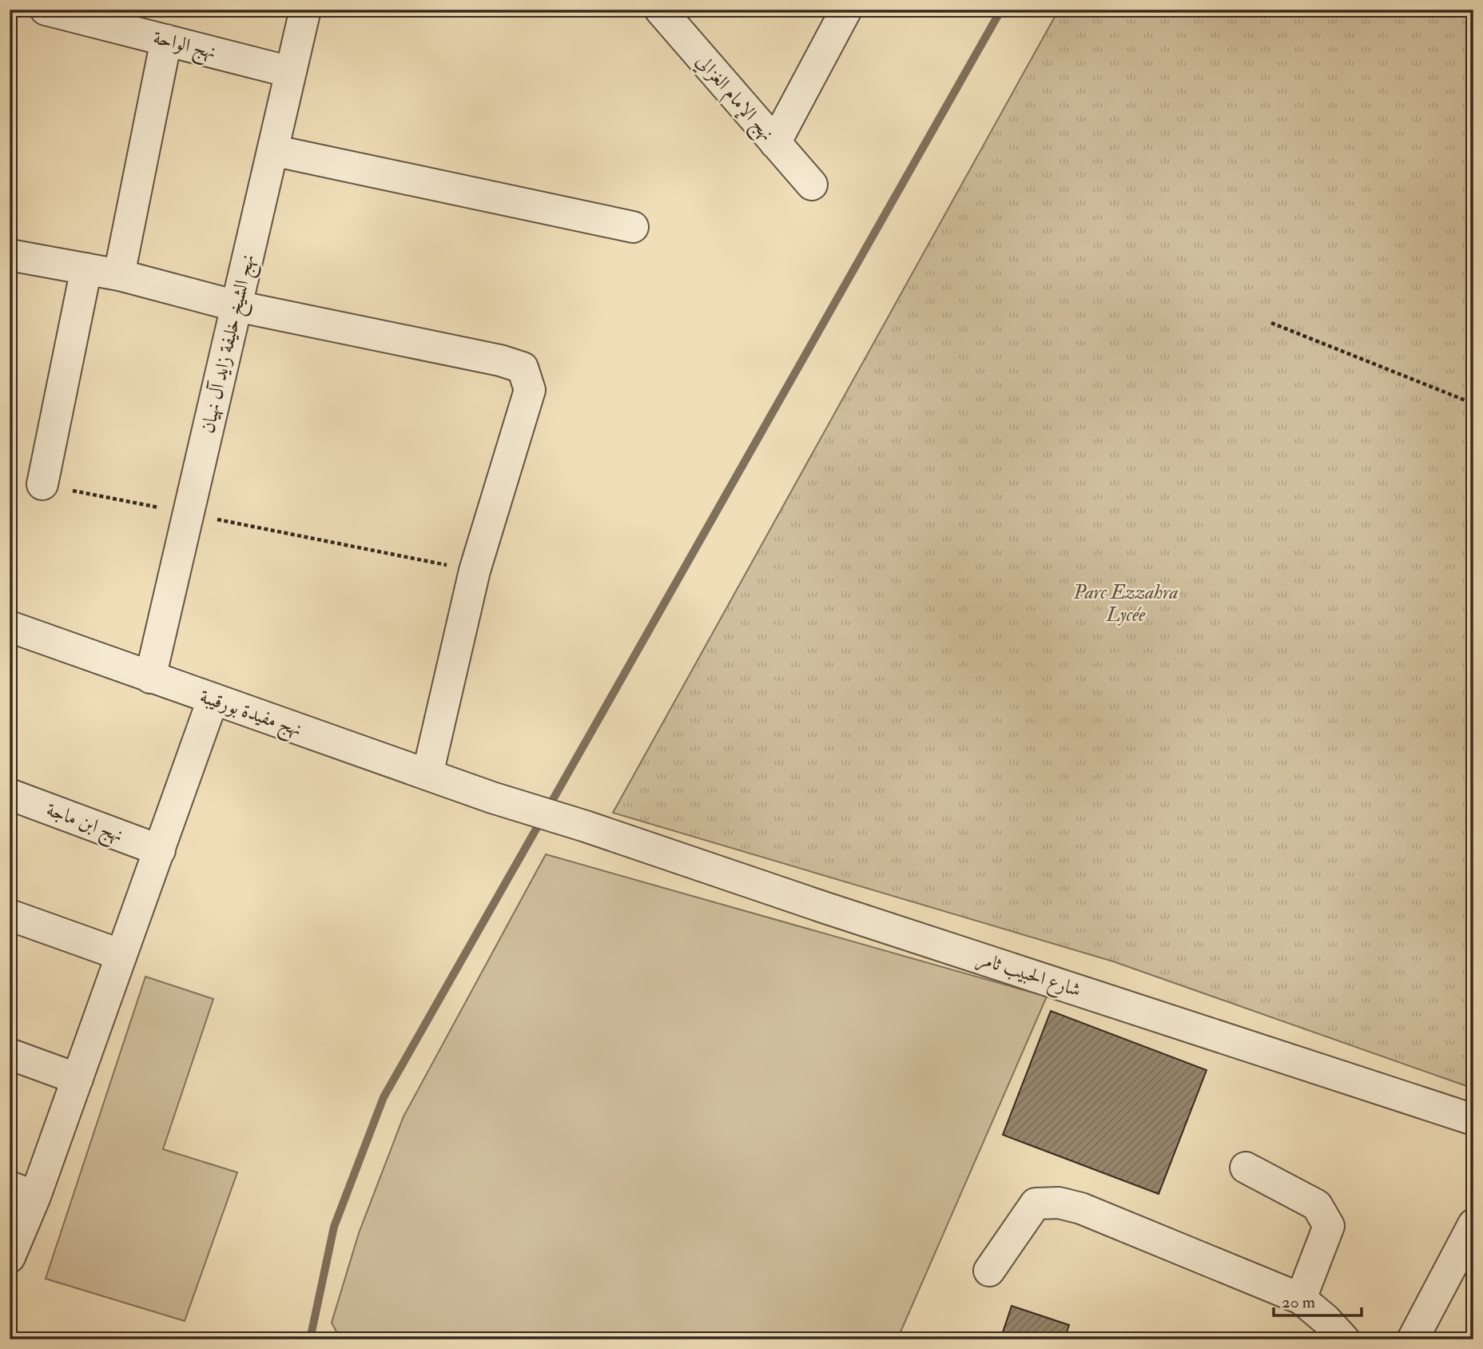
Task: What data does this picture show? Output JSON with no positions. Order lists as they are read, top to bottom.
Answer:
{
  "streets": {
    "street": [
      "نهج الواحة",
      "نهج الإمام الغزالي",
      "نهج الشيخ خليفة زايد آل نهيان",
      "نهج مفيدة بورقيبة",
      "نهج ابن ماجة",
      "شارع الحبيب ثامر"
    ]
  },
  "crossings": [
    ["نهج الواحة", "نهج الشيخ خليفة زايد آل نهيان"],
    ["نهج الشيخ خليفة زايد آل نهيان", "نهج مفيدة بورقيبة"],
    ["نهج مفيدة بورقيبة", "شارع الحبيب ثامر"]
  ],
  "parks": ["Parc Ezzahra Lycée"],
  "scale_bar": "20 m"
}
